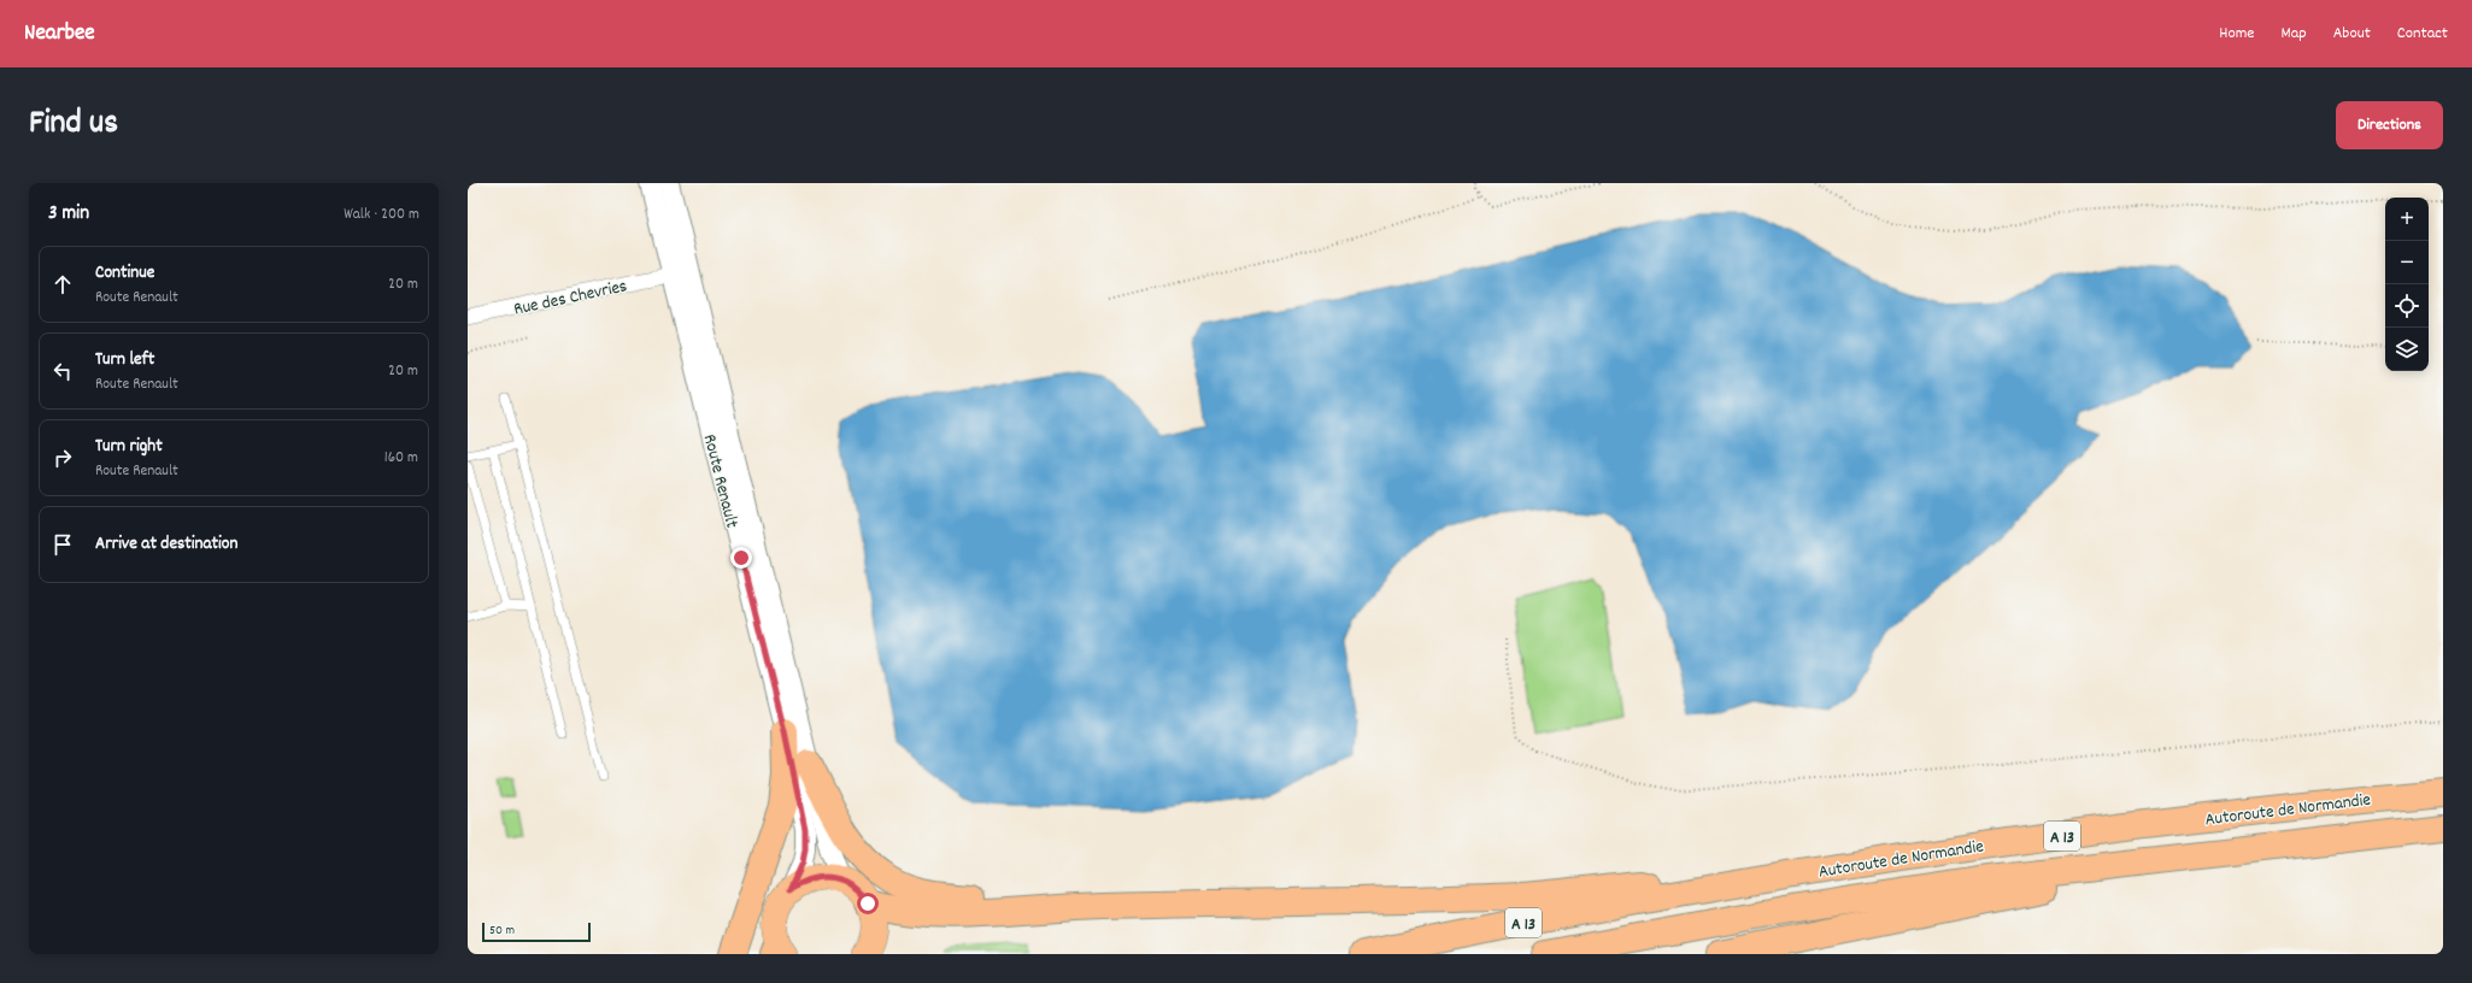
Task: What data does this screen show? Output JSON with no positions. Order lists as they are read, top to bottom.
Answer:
{
  "streets": {
    "highway": ["Autoroute de Normandie", "A 13"],
    "main road": ["Route Renault"],
    "street": ["Rue des Chevries"]
  },
  "crossings": [
    ["Rue des Chevries", "Route Renault"]
  ],
  "scale_bar": "50 m",
  "page": {
    "header": "Nearbee",
    "nav": [
      "Home",
      "Map",
      "About",
      "Contact"
    ],
    "title": "Find us",
    "buttons": "Directions",
    "heading": ["3 min", "Walk · 200 m"],
    "map_buttons": ["+", "−"],
    "list": [
      ["Continue", "Route Renault", "20 m"],
      ["Turn left", "Route Renault", "20 m"],
      ["Turn right", "Route Renault", "160 m"],
      "Arrive at destination"
    ],
    "scale": "50 m"
  }
}
